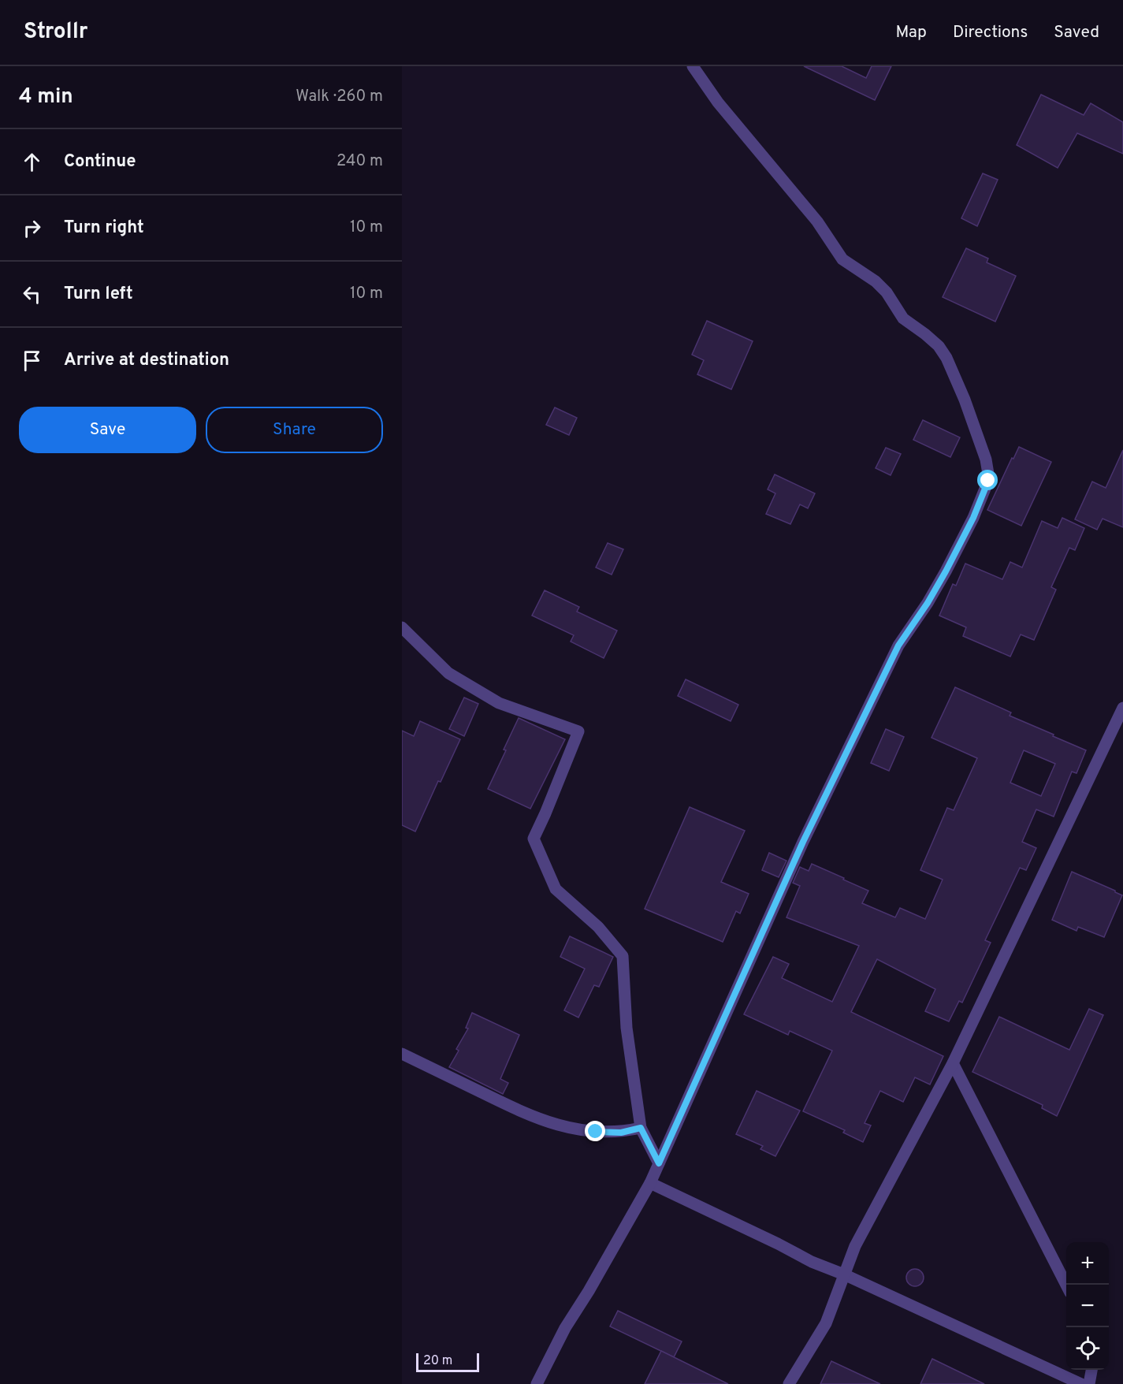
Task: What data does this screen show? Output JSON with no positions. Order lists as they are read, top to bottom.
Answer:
{
  "scale_bar": "20 m",
  "page": {
    "header": "Strollr",
    "nav": ["Map", "Directions", "Saved"],
    "heading": ["4 min", "Walk · 260 m"],
    "list": [
      ["Continue", "240 m"],
      ["Turn right", "10 m"],
      ["Turn left", "10 m"],
      "Arrive at destination"
    ],
    "buttons": ["Save", "Share"],
    "map_buttons": ["+", "−"],
    "scale": "20 m"
  }
}
